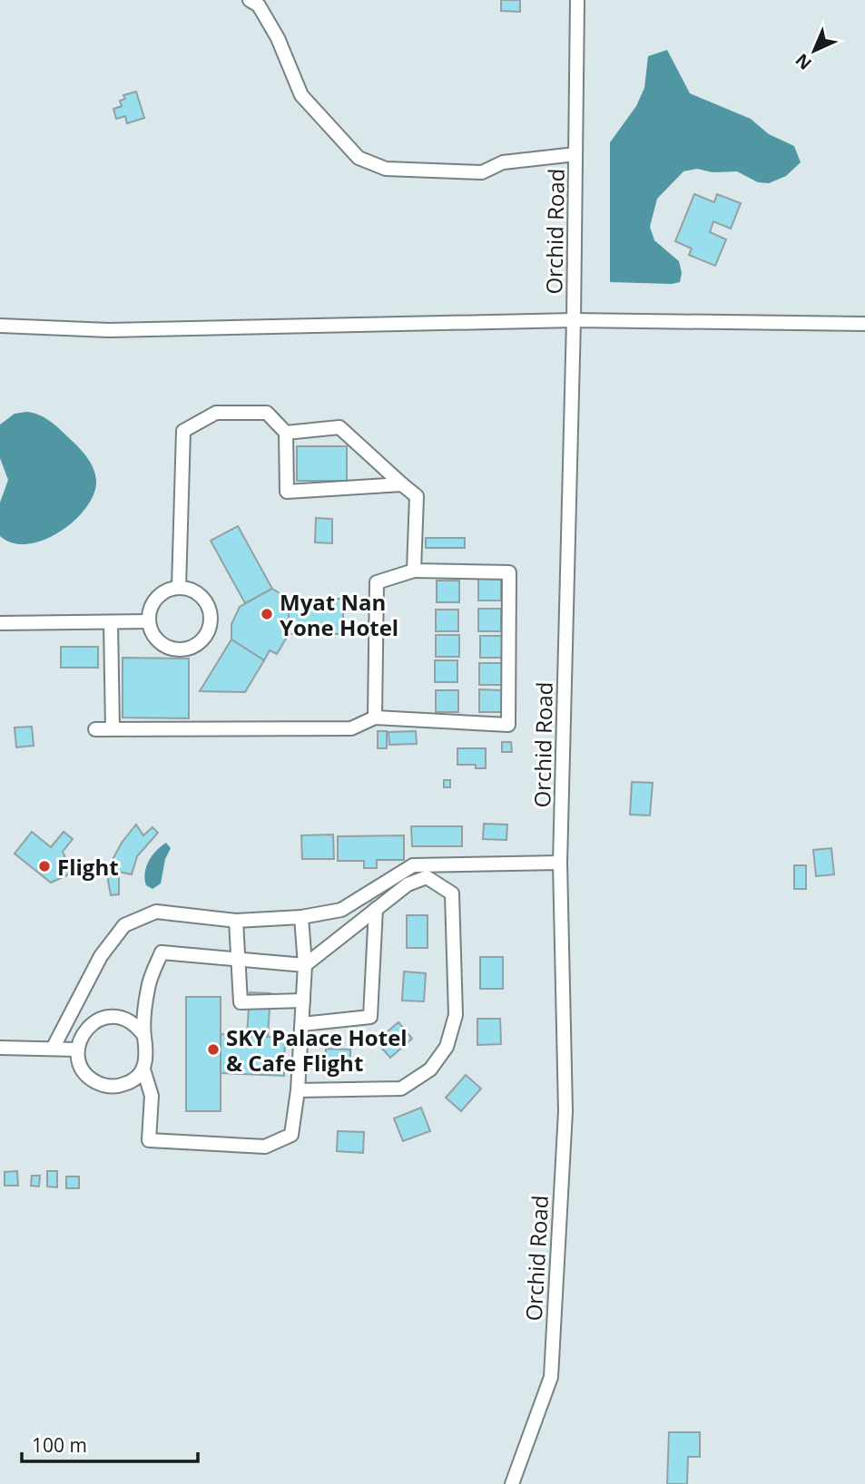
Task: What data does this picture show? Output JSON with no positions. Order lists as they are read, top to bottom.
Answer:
{
  "streets": {
    "street": ["Orchid Road"]
  },
  "places": ["Myat Nan Yone Hotel", "Flight", "SKY Palace Hotel & Cafe Flight"],
  "scale_bar": "100 m",
  "north": "bottom left"
}
